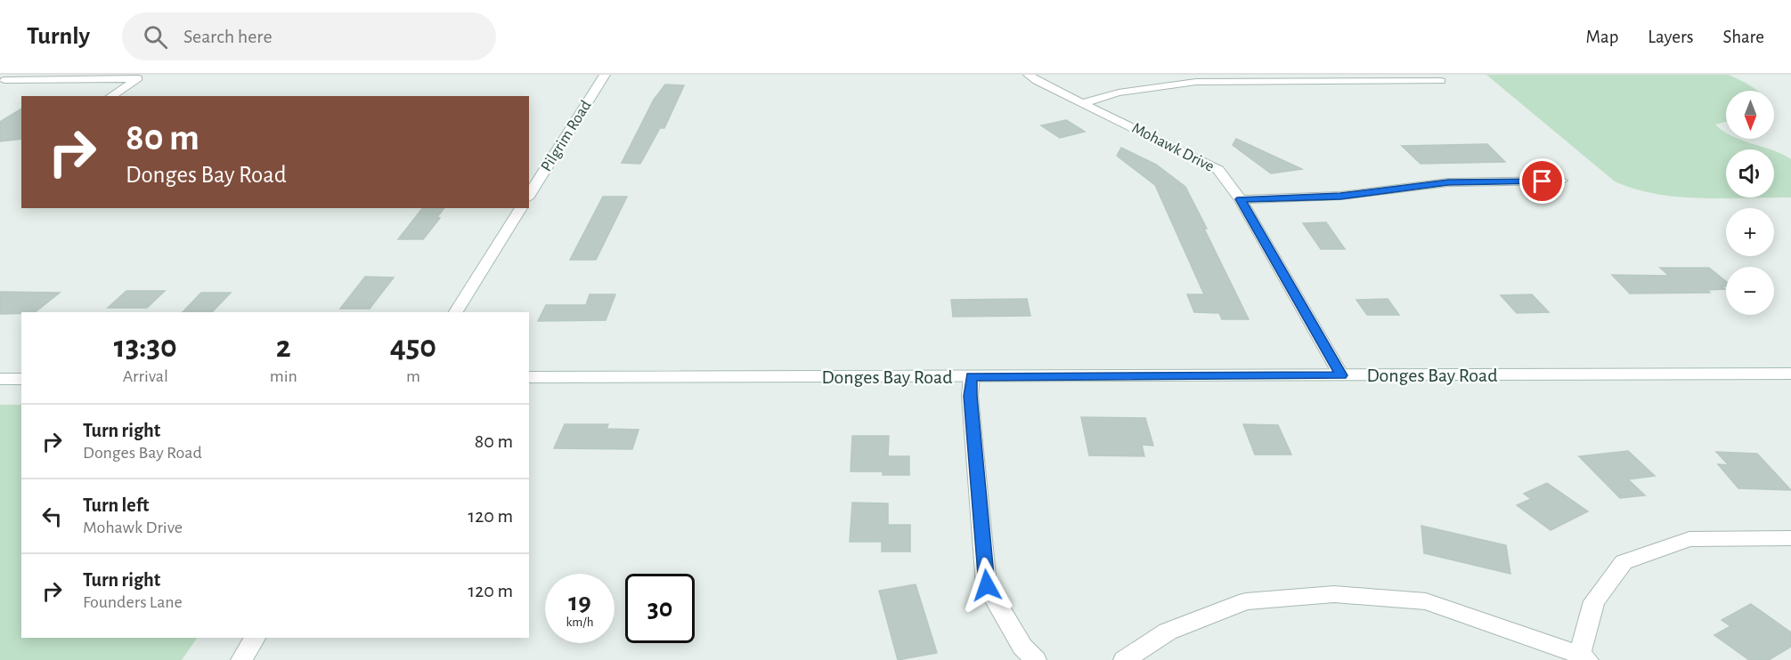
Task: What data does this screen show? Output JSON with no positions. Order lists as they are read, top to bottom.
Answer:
{
  "streets": {
    "street": ["Pilgrim Road", "Mohawk Drive", "Donges Bay Road"]
  },
  "crossings": [
    ["Mohawk Drive", "Donges Bay Road"]
  ],
  "north": "bottom",
  "page": {
    "header": "Turnly",
    "search": "Search here",
    "nav": ["Map", "Layers", "Share"],
    "map_buttons": ["+", "−"],
    "turn": ["80 m", "Donges Bay Road"],
    "eta": [
      "13:30",
      "Arrival",
      "2",
      "min",
      "450",
      "m"
    ],
    "list": [
      {
        "name": "Turn right",
        "note": "Donges Bay Road",
        "value": "80 m"
      },
      {
        "name": "Turn left",
        "note": "Mohawk Drive",
        "value": "120 m"
      },
      {
        "name": "Turn right",
        "note": "Founders Lane",
        "value": "120 m"
      }
    ],
    "speed": "19 km/h",
    "limit": "30"
  }
}
